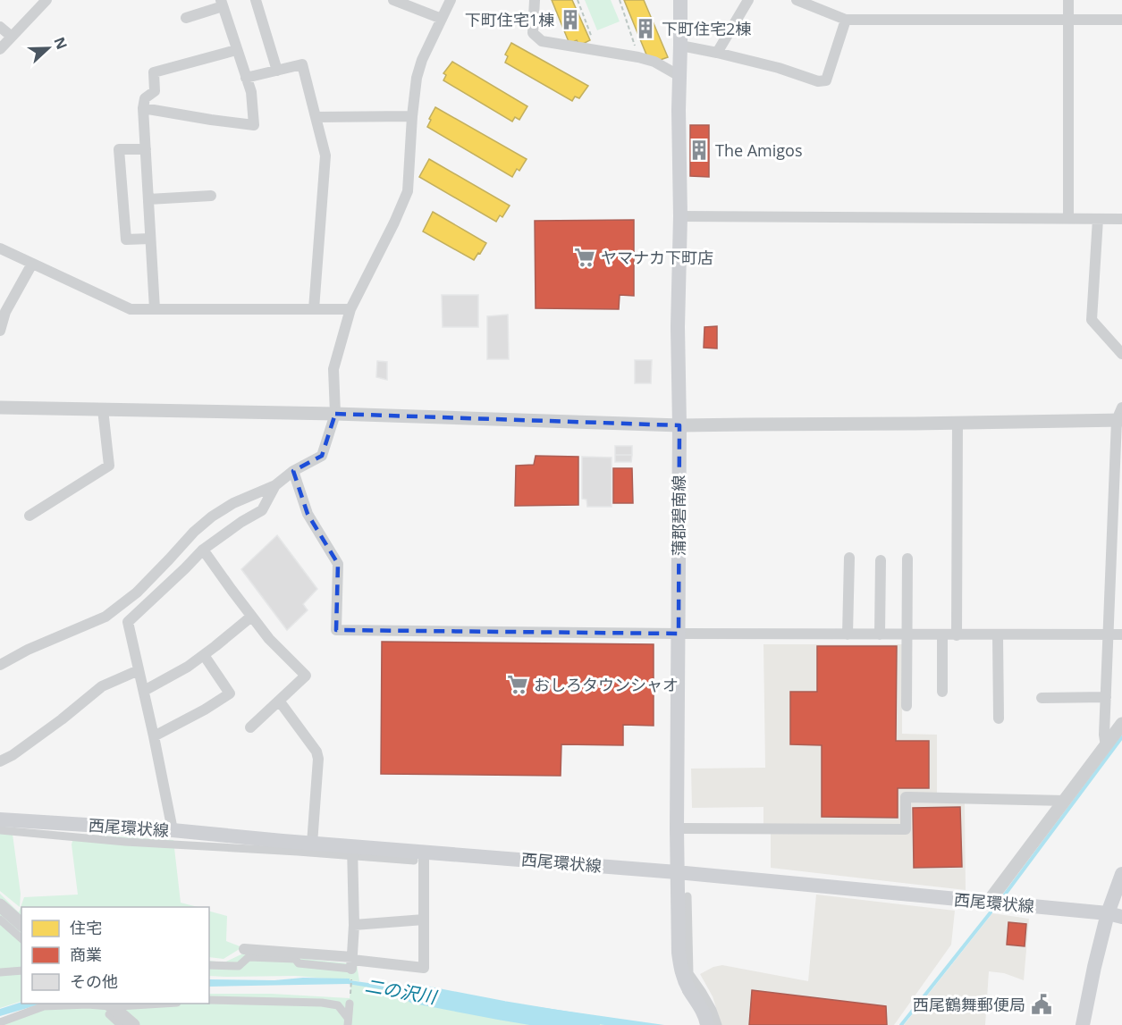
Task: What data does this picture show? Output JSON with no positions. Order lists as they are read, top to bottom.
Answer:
{
  "streets": {
    "main road": ["蒲郡碧南線", "西尾環状線"]
  },
  "crossings": [
    ["蒲郡碧南線", "西尾環状線"]
  ],
  "water": ["二の沢川"],
  "places": {
    "building": ["下町住宅1棟", "下町住宅2棟", "The Amigos"],
    "supermarket": ["ヤマナカ下町店", "おしろタウンシャオ"],
    "public building": ["西尾鶴舞郵便局"]
  },
  "legend": ["住宅", "商業", "その他"],
  "north": "right"
}
